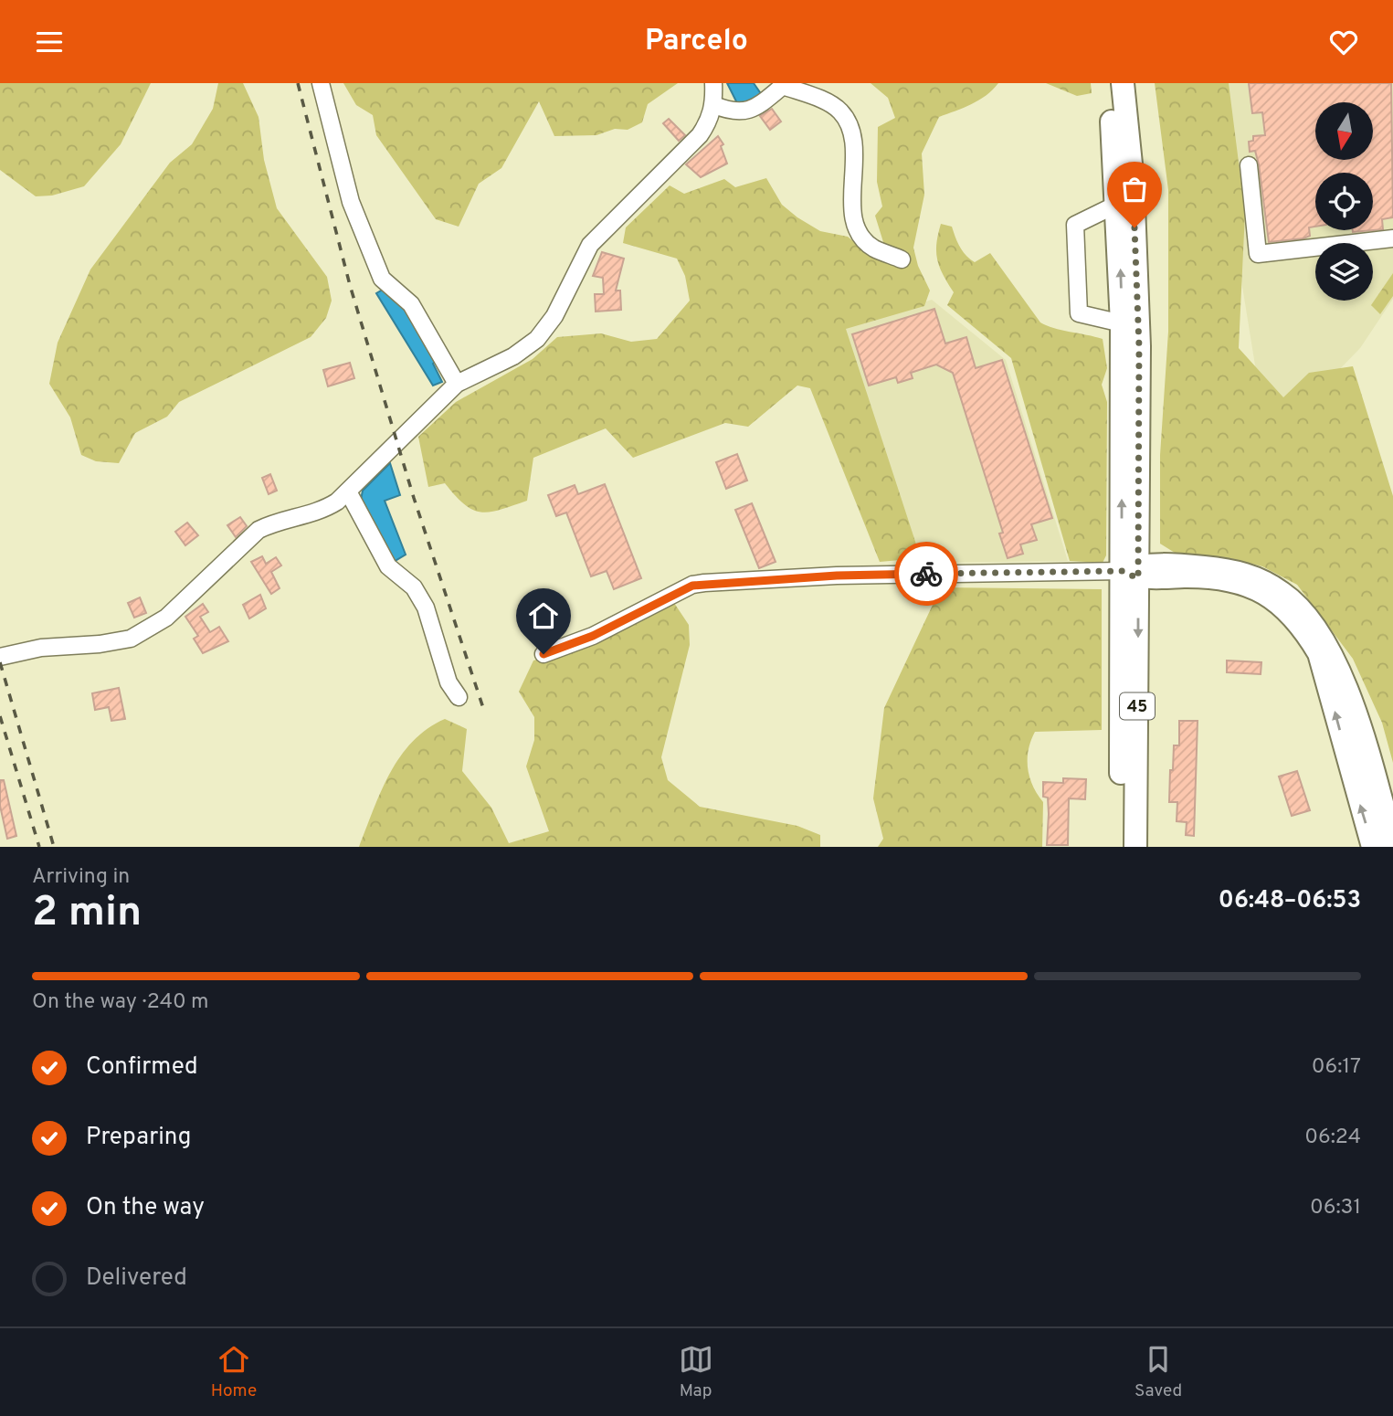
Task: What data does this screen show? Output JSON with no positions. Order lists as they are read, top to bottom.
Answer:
{
  "streets": {
    "highway": ["45"]
  },
  "north": "bottom",
  "page": {
    "header": "Parcelo",
    "heading": ["2 min", "Arriving in", "06:48–06:53"],
    "bar": "On the way · 240 m",
    "list": [
      ["Confirmed", "06:17"],
      ["Preparing", "06:24"],
      ["On the way", "06:31"],
      "Delivered"
    ],
    "tabs": ["Home", "Map", "Saved"]
  }
}
